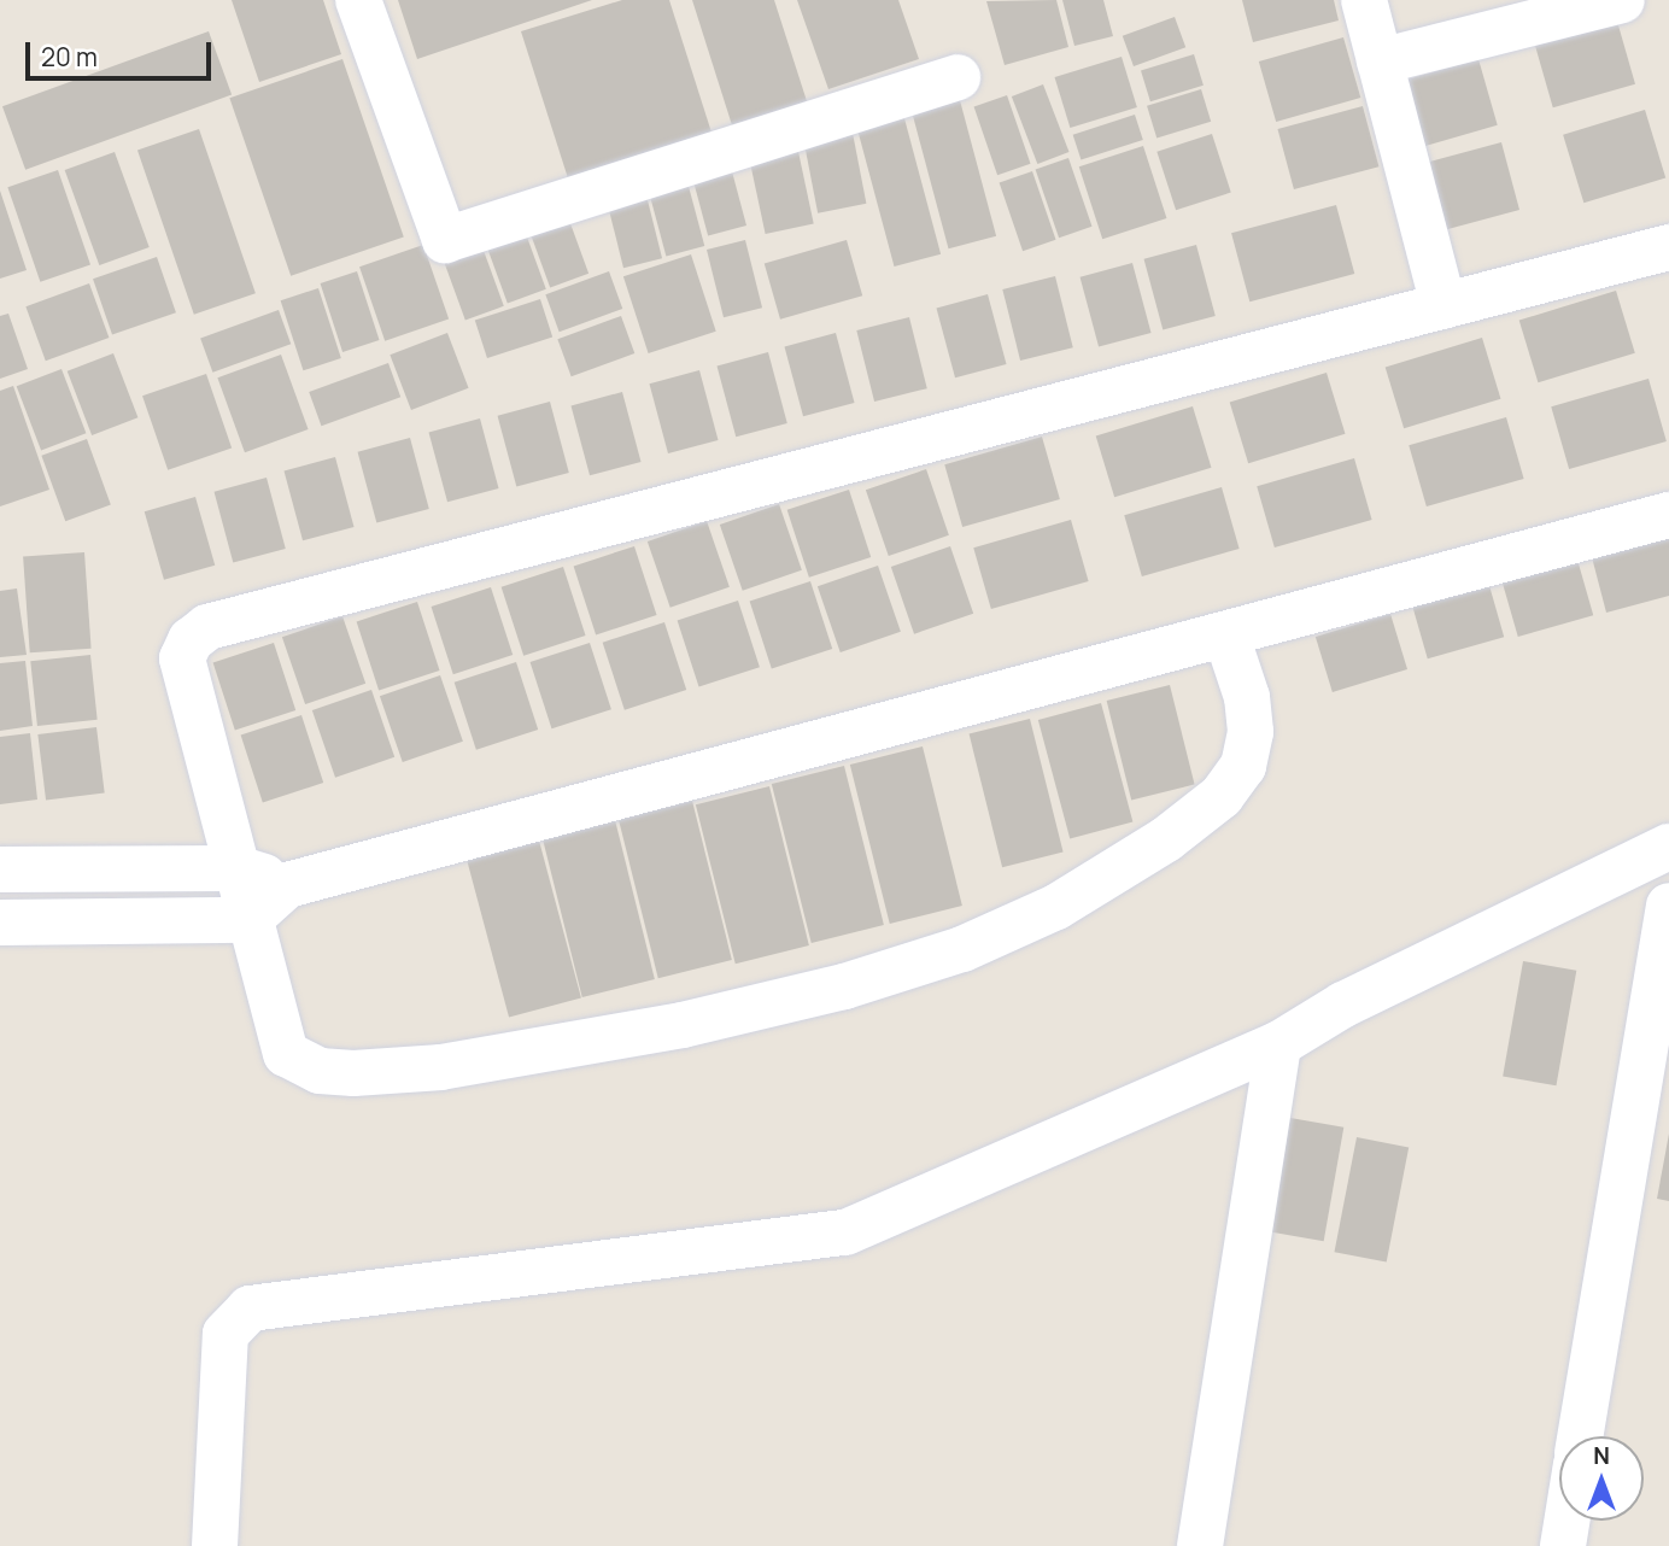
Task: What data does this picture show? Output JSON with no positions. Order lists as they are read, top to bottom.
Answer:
{
  "scale_bar": "20 m",
  "north": "top"
}
